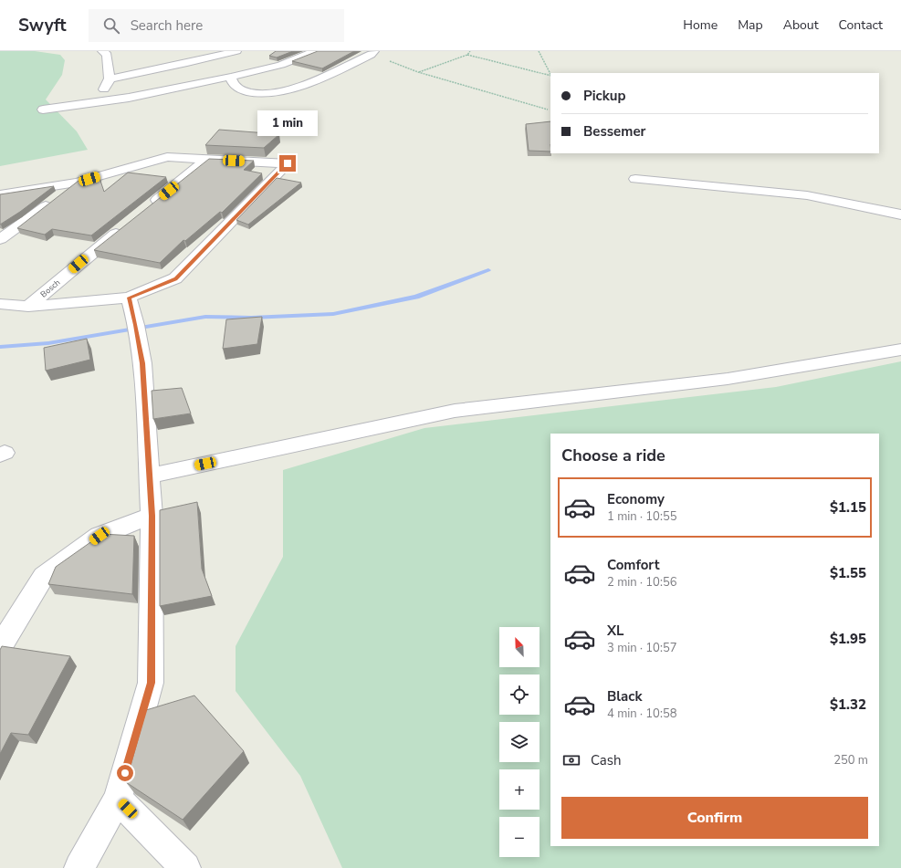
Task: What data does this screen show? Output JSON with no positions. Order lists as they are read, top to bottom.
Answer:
{
  "streets": {
    "street": ["Bosch"]
  },
  "north": "top left",
  "page": {
    "header": "Swyft",
    "search": "Search here",
    "nav": [
      "Home",
      "Map",
      "About",
      "Contact"
    ],
    "banner": ["Pickup", "Bessemer"],
    "bubble": "1 min",
    "heading": "Choose a ride",
    "list": [
      {
        "name": "Economy",
        "note": "1 min · 10:55",
        "value": "$1.15"
      },
      {
        "name": "Comfort",
        "note": "2 min · 10:56",
        "value": "$1.55"
      },
      {
        "name": "XL",
        "note": "3 min · 10:57",
        "value": "$1.95"
      },
      {
        "name": "Black",
        "note": "4 min · 10:58",
        "value": "$1.32"
      }
    ],
    "map_buttons": ["+", "−"],
    "pay": ["Cash", "250 m"],
    "buttons": "Confirm"
  }
}
